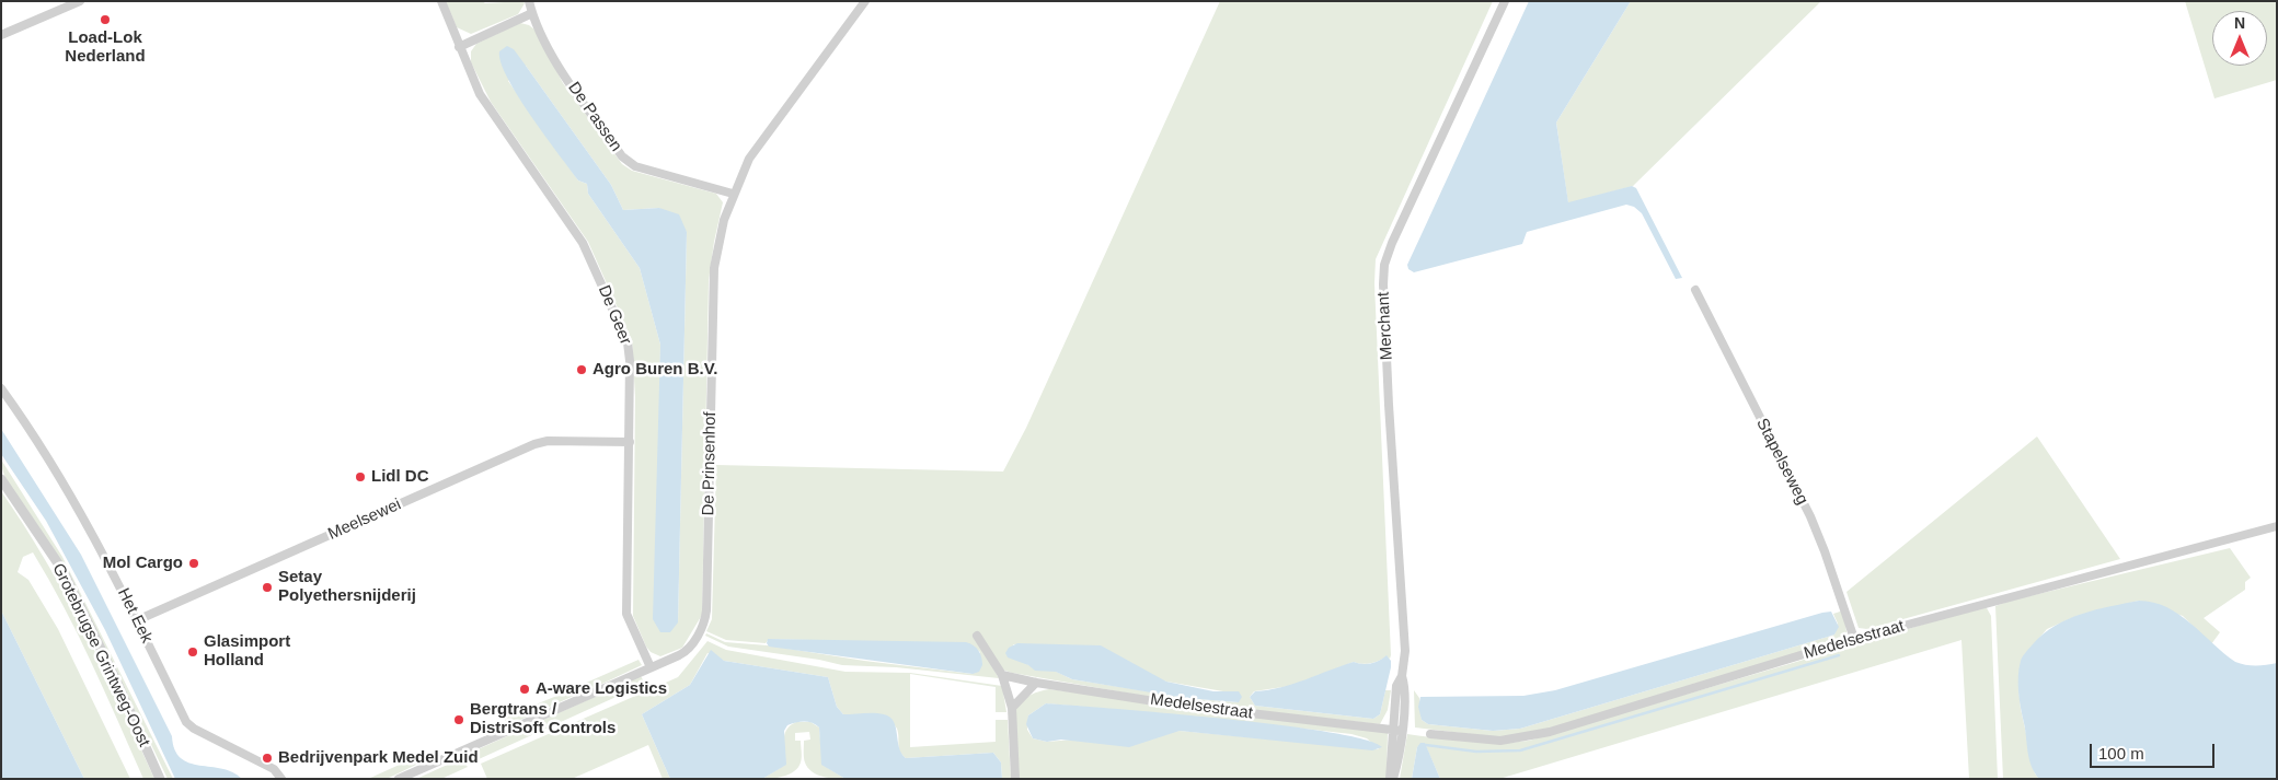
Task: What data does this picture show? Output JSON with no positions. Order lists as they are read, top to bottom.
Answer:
{
  "streets": {
    "street": [
      "De Passen",
      "De Geer",
      "Merchant",
      "Stapelseweg",
      "De Prinsenhof",
      "Meelsewei",
      "Het Eek",
      "Medelsestraat",
      "Grotebrugse Grintweg-Oost"
    ]
  },
  "crossings": [
    ["De Passen", "De Prinsenhof"],
    ["De Geer", "De Prinsenhof"],
    ["De Geer", "Meelsewei"],
    ["Merchant", "Medelsestraat"],
    ["Stapelseweg", "Medelsestraat"],
    ["Meelsewei", "Het Eek"]
  ],
  "places": [
    "Load-Lok Nederland",
    "Agro Buren B.V.",
    "Lidl DC",
    "Mol Cargo",
    "Setay Polyethersnijderij",
    "Glasimport Holland",
    "A-ware Logistics",
    "Bergtrans / DistriSoft Controls",
    "Bedrijvenpark Medel Zuid"
  ],
  "scale_bar": "100 m",
  "north": "top"
}
